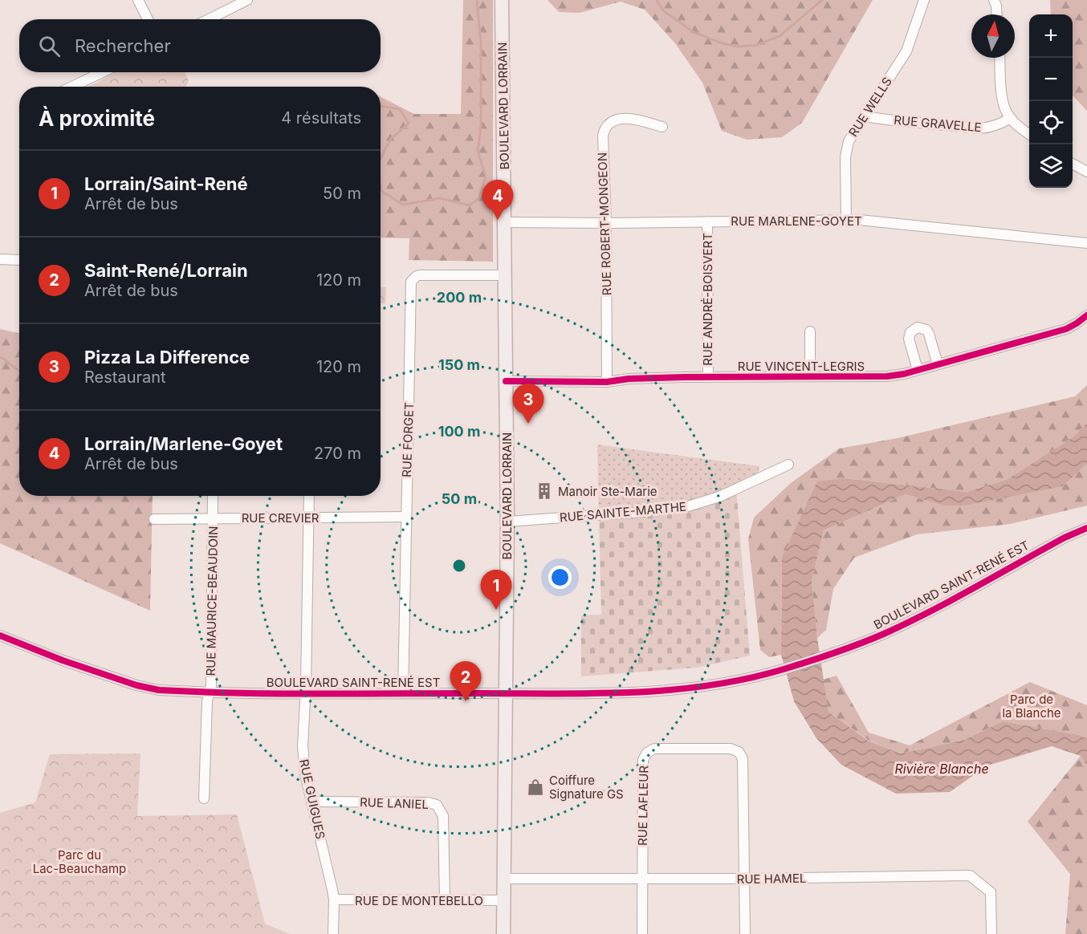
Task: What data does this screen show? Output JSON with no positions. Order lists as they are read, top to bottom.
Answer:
{
  "streets": {
    "main road": ["BOULEVARD LORRAIN"],
    "street": [
      "RUE WELLS",
      "RUE GRAVELLE",
      "RUE MARLENE-GOYET",
      "RUE ROBERT-MONGEON",
      "RUE ANDRÉ-BOISVERT",
      "RUE VINCENT-LEGRIS",
      "RUE FORGET",
      "RUE SAINTE-MARTHE",
      "RUE CREVIER",
      "BOULEVARD SAINT-RENÉ EST",
      "RUE MAURICE-BEAUDOIN",
      "RUE GUIGUES",
      "RUE LANIEL",
      "RUE LAFLEUR",
      "RUE HAMEL",
      "RUE DE MONTEBELLO"
    ]
  },
  "crossings": [
    ["BOULEVARD LORRAIN", "RUE MARLENE-GOYET"],
    ["BOULEVARD LORRAIN", "RUE VINCENT-LEGRIS"],
    ["BOULEVARD LORRAIN", "RUE FORGET"],
    ["BOULEVARD LORRAIN", "RUE SAINTE-MARTHE"],
    ["BOULEVARD LORRAIN", "BOULEVARD SAINT-RENÉ EST"],
    ["BOULEVARD LORRAIN", "RUE HAMEL"],
    ["BOULEVARD LORRAIN", "RUE DE MONTEBELLO"],
    ["RUE WELLS", "RUE GRAVELLE"],
    ["RUE WELLS", "RUE MARLENE-GOYET"],
    ["RUE MARLENE-GOYET", "RUE ROBERT-MONGEON"],
    ["RUE MARLENE-GOYET", "RUE ANDRÉ-BOISVERT"],
    ["RUE ROBERT-MONGEON", "RUE VINCENT-LEGRIS"],
    ["RUE ANDRÉ-BOISVERT", "RUE VINCENT-LEGRIS"],
    ["RUE FORGET", "RUE CREVIER"],
    ["RUE FORGET", "BOULEVARD SAINT-RENÉ EST"],
    ["RUE CREVIER", "RUE MAURICE-BEAUDOIN"],
    ["RUE CREVIER", "RUE GUIGUES"],
    ["BOULEVARD SAINT-RENÉ EST", "RUE MAURICE-BEAUDOIN"],
    ["BOULEVARD SAINT-RENÉ EST", "RUE GUIGUES"],
    ["RUE GUIGUES", "RUE LANIEL"],
    ["RUE GUIGUES", "RUE DE MONTEBELLO"],
    ["RUE LANIEL", "RUE DE MONTEBELLO"],
    ["RUE LAFLEUR", "RUE HAMEL"]
  ],
  "water": ["Rivière Blanche"],
  "parks": ["Parc de la Blanche", "Parc du Lac-Beauchamp"],
  "places": {
    "building": ["Manoir Ste-Marie"],
    "shop": ["Coiffure Signature GS"]
  },
  "north": "top",
  "page": {
    "map_buttons": ["+", "−"],
    "search": "Rechercher",
    "heading": ["À proximité", "4 résultats"],
    "list": [
      {
        "mark": "1",
        "name": "Lorrain/Saint-René",
        "note": "Arrêt de bus",
        "value": "50 m"
      },
      {
        "mark": "2",
        "name": "Saint-René/Lorrain",
        "note": "Arrêt de bus",
        "value": "120 m"
      },
      {
        "mark": "3",
        "name": "Pizza La Difference",
        "note": "Restaurant",
        "value": "120 m"
      },
      {
        "mark": "4",
        "name": "Lorrain/Marlene-Goyet",
        "note": "Arrêt de bus",
        "value": "270 m"
      }
    ],
    "pins": [
      "4",
      "3",
      "1",
      "2"
    ]
  },
  "rings": [
    "200 m",
    "150 m",
    "100 m",
    "50 m"
  ]
}
